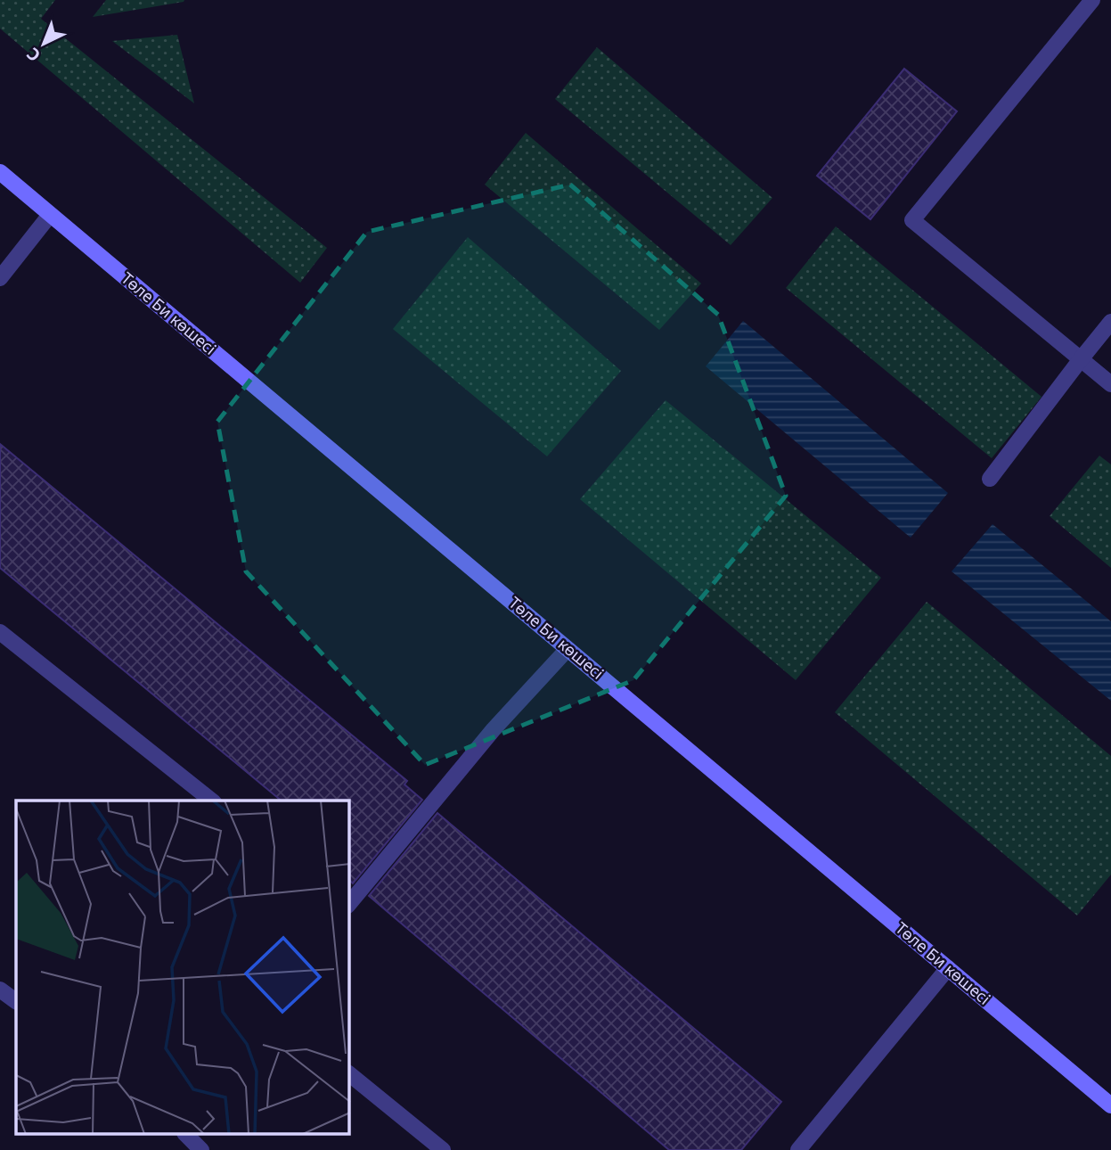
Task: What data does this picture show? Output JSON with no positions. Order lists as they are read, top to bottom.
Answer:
{
  "streets": {
    "main road": ["Төле Би көшесі"]
  },
  "north": "bottom left"
}
